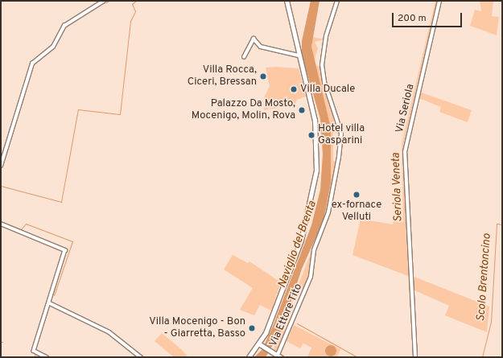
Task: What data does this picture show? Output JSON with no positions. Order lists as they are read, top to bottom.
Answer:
{
  "streets": {
    "street": ["Via Seriola", "Via Ettore Tito"]
  },
  "water": ["Seriola Veneta", "Naviglio del Brenta", "Scolo Brentoncino"],
  "places": [
    "Villa Rocca, Ciceri, Bressan",
    "Villa Ducale",
    "Palazzo Da Mosto, Mocenigo, Molin, Rova",
    "Hotel villa Gasparini",
    "ex-fornace Velluti",
    "Villa Mocenigo - Bon - Giarretta, Basso"
  ],
  "scale_bar": "200 m"
}
